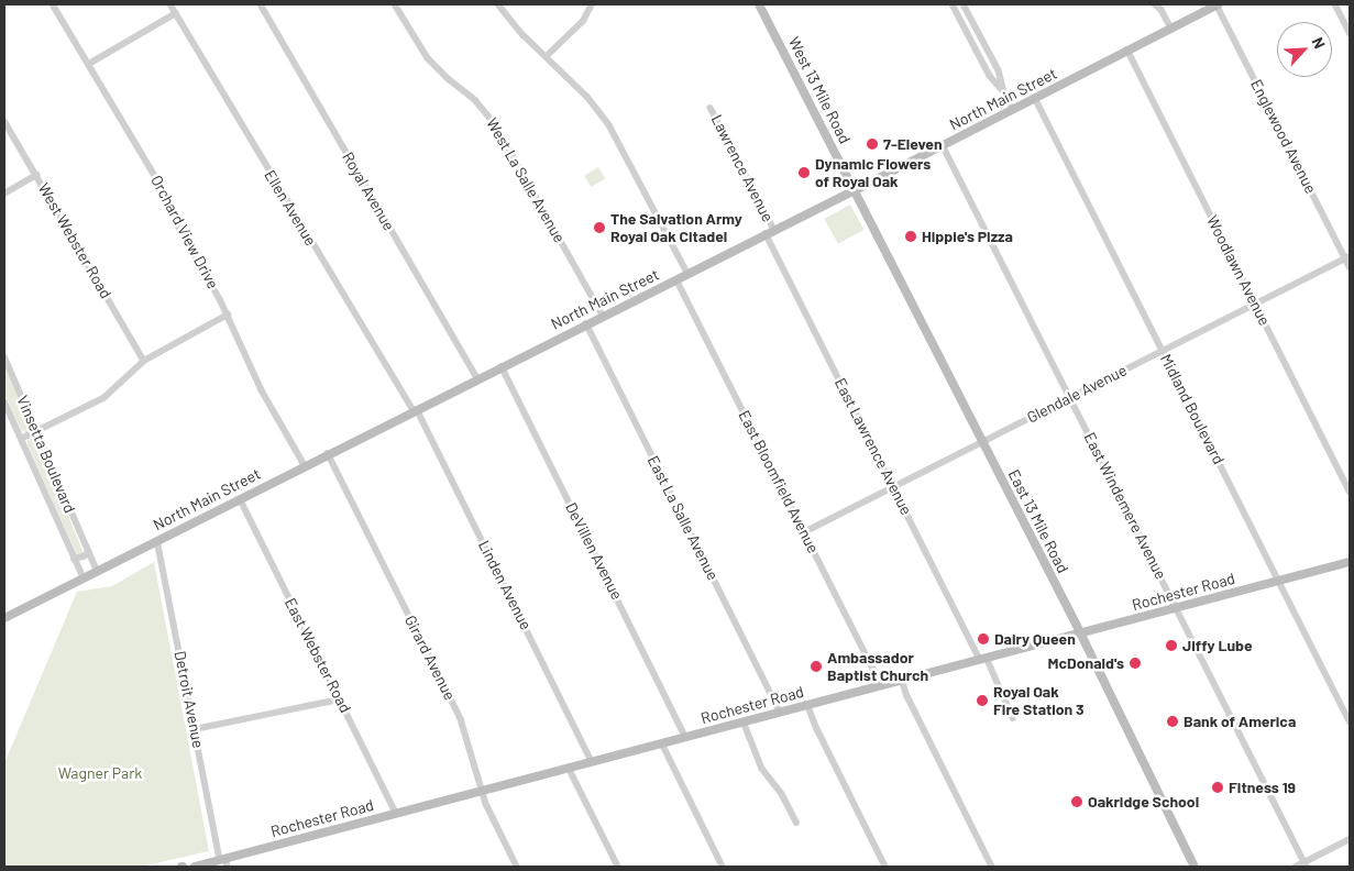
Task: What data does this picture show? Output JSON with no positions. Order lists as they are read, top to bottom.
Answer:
{
  "streets": {
    "main road": [
      "West 13 Mile Road",
      "North Main Street",
      "East 13 Mile Road",
      "Rochester Road"
    ],
    "street": [
      "Englewood Avenue",
      "Lawrence Avenue",
      "West La Salle Avenue",
      "Royal Avenue",
      "Ellen Avenue",
      "Orchard View Drive",
      "West Webster Road",
      "Woodlawn Avenue",
      "Glendale Avenue",
      "Midland Boulevard",
      "East Lawrence Avenue",
      "Vinsetta Boulevard",
      "East Bloomfield Avenue",
      "East Windemere Avenue",
      "East La Salle Avenue",
      "DeVillen Avenue",
      "Linden Avenue",
      "East Webster Road",
      "Girard Avenue",
      "Detroit Avenue"
    ]
  },
  "crossings": [
    ["West 13 Mile Road", "North Main Street"],
    ["West 13 Mile Road", "East 13 Mile Road"],
    ["North Main Street", "Englewood Avenue"],
    ["North Main Street", "Lawrence Avenue"],
    ["North Main Street", "West La Salle Avenue"],
    ["North Main Street", "Royal Avenue"],
    ["North Main Street", "Ellen Avenue"],
    ["North Main Street", "Orchard View Drive"],
    ["North Main Street", "Woodlawn Avenue"],
    ["North Main Street", "Midland Boulevard"],
    ["North Main Street", "East Lawrence Avenue"],
    ["North Main Street", "Vinsetta Boulevard"],
    ["North Main Street", "East Bloomfield Avenue"],
    ["North Main Street", "East Windemere Avenue"],
    ["North Main Street", "East La Salle Avenue"],
    ["North Main Street", "East 13 Mile Road"],
    ["North Main Street", "DeVillen Avenue"],
    ["North Main Street", "Linden Avenue"],
    ["North Main Street", "East Webster Road"],
    ["North Main Street", "Girard Avenue"],
    ["North Main Street", "Detroit Avenue"],
    ["Englewood Avenue", "Glendale Avenue"],
    ["Lawrence Avenue", "East Lawrence Avenue"],
    ["Ellen Avenue", "Linden Avenue"],
    ["Woodlawn Avenue", "Glendale Avenue"],
    ["Glendale Avenue", "Midland Boulevard"],
    ["Glendale Avenue", "East Lawrence Avenue"],
    ["Glendale Avenue", "East Bloomfield Avenue"],
    ["Glendale Avenue", "East Windemere Avenue"],
    ["Glendale Avenue", "East 13 Mile Road"],
    ["Midland Boulevard", "Rochester Road"],
    ["East Lawrence Avenue", "Rochester Road"],
    ["East Bloomfield Avenue", "Rochester Road"],
    ["East Windemere Avenue", "Rochester Road"],
    ["East La Salle Avenue", "Rochester Road"],
    ["East 13 Mile Road", "Rochester Road"],
    ["DeVillen Avenue", "Rochester Road"],
    ["Linden Avenue", "Rochester Road"],
    ["Rochester Road", "East Webster Road"],
    ["Rochester Road", "Girard Avenue"],
    ["Rochester Road", "Detroit Avenue"]
  ],
  "parks": ["Wagner Park"],
  "places": [
    "7-Eleven",
    "Dynamic Flowers of Royal Oak",
    "The Salvation Army Royal Oak Citadel",
    "Hippie's Pizza",
    "Dairy Queen",
    "Jiffy Lube",
    "McDonald's",
    "Ambassador Baptist Church",
    "Royal Oak Fire Station 3",
    "Bank of America",
    "Fitness 19",
    "Oakridge School"
  ],
  "north": "top right"
}
